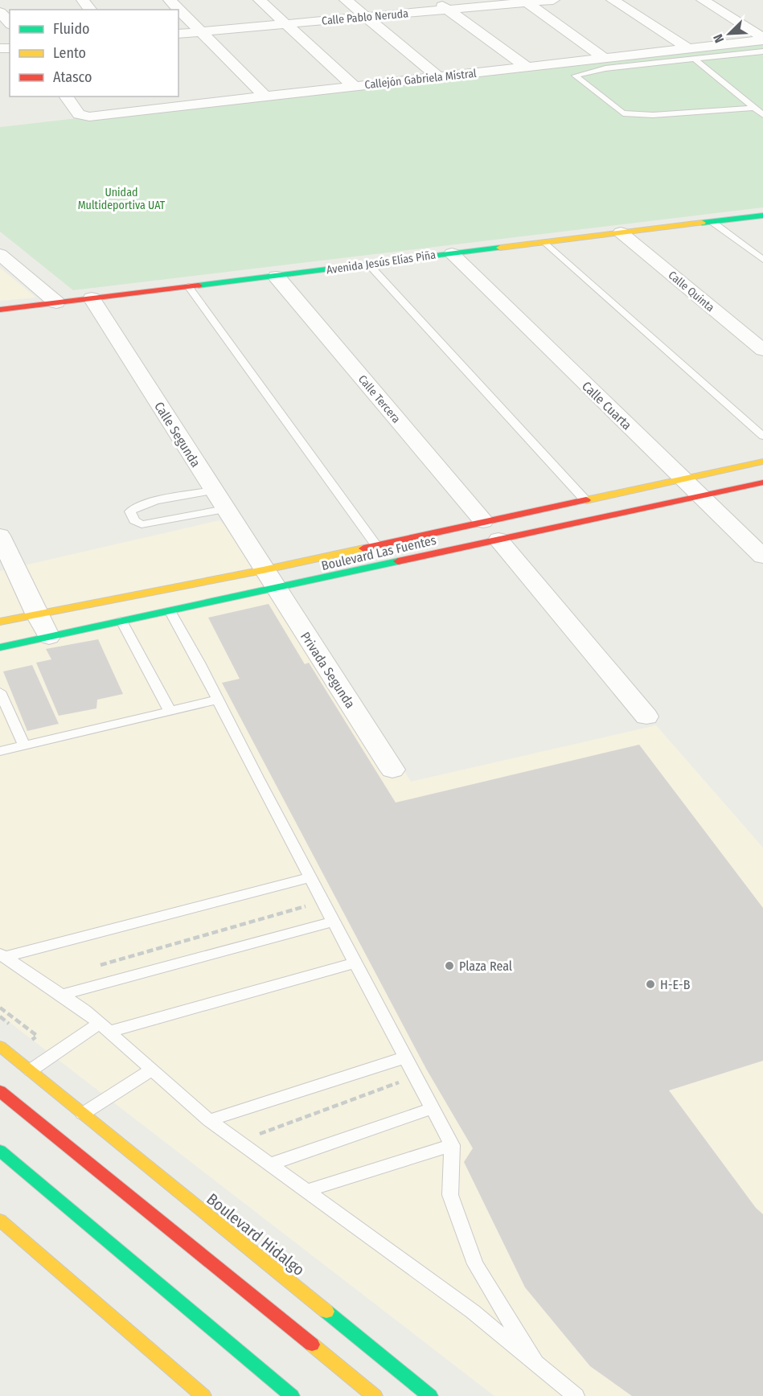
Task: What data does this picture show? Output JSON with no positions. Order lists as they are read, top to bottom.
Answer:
{
  "streets": {
    "street": [
      "Calle Pablo Neruda",
      "Callejón Gabriela Mistral",
      "Avenida Jesús Elías Piña",
      "Calle Quinta",
      "Calle Tercera",
      "Calle Cuarta",
      "Calle Segunda",
      "Boulevard Las Fuentes",
      "Privada Segunda",
      "Boulevard Hidalgo"
    ]
  },
  "crossings": [
    ["Avenida Jesús Elías Piña", "Calle Quinta"],
    ["Avenida Jesús Elías Piña", "Calle Tercera"],
    ["Avenida Jesús Elías Piña", "Calle Cuarta"],
    ["Avenida Jesús Elías Piña", "Calle Segunda"],
    ["Calle Tercera", "Boulevard Las Fuentes"],
    ["Calle Cuarta", "Boulevard Las Fuentes"],
    ["Calle Segunda", "Boulevard Las Fuentes"],
    ["Calle Segunda", "Privada Segunda"],
    ["Boulevard Las Fuentes", "Privada Segunda"]
  ],
  "parks": ["Unidad Multideportiva UAT"],
  "places": ["Plaza Real", "H-E-B"],
  "legend": ["Fluido", "Lento", "Atasco"],
  "north": "bottom left"
}
